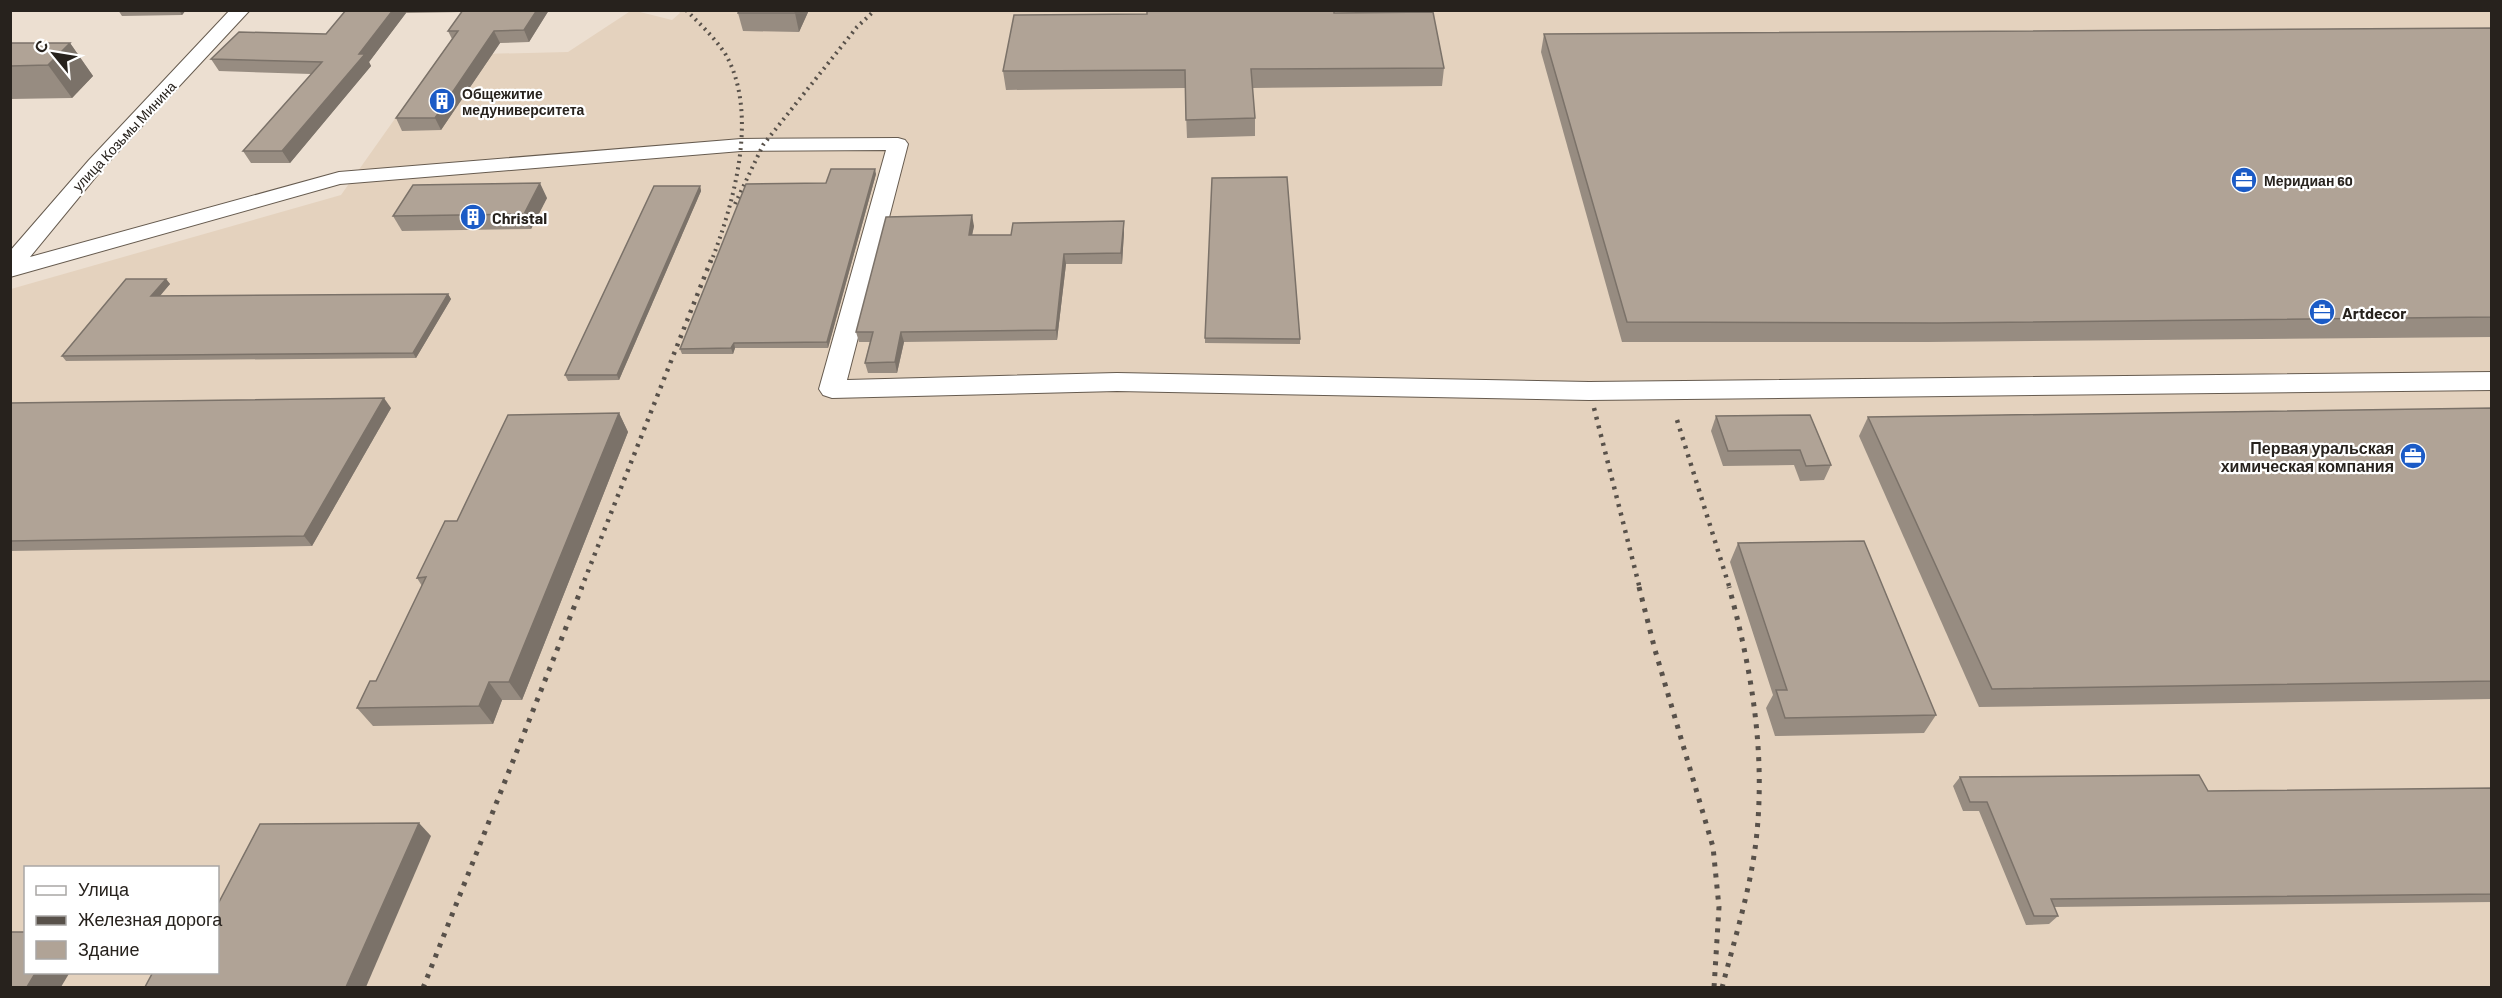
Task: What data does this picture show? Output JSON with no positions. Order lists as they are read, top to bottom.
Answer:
{
  "streets": {
    "street": ["улица Козьмы Минина"]
  },
  "places": {
    "building": ["Общежитие медуниверситета", "Christal"],
    "office": ["Меридиан 60", "Artdecor", "Первая уральская химическая компания"]
  },
  "legend": ["Улица", "Железная дорога", "Здание"],
  "north": "top left"
}
